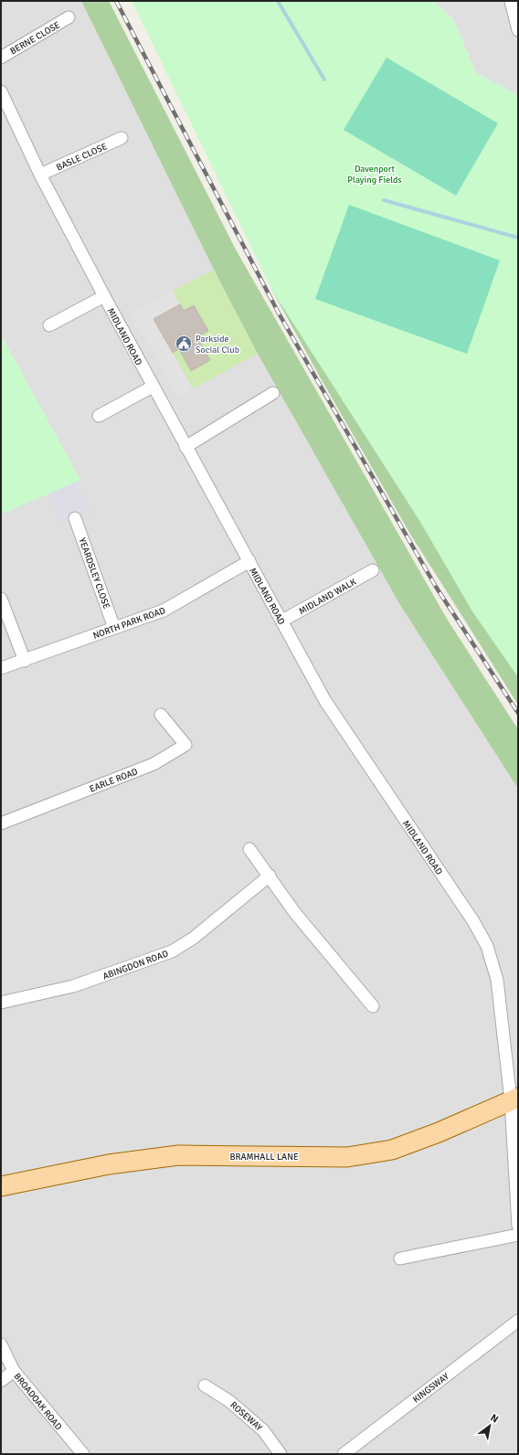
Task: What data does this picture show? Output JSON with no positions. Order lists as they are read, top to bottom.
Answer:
{
  "streets": {
    "main road": ["BRAMHALL LANE"],
    "street": [
      "BERNE CLOSE",
      "BASLE CLOSE",
      "MIDLAND ROAD",
      "YEARDSLEY CLOSE",
      "MIDLAND WALK",
      "NORTH PARK ROAD",
      "EARLE ROAD",
      "ABINGDON ROAD",
      "KINGSWAY",
      "BROADOAK ROAD",
      "ROSEWAY"
    ]
  },
  "crossings": [
    ["BASLE CLOSE", "MIDLAND ROAD"],
    ["MIDLAND ROAD", "MIDLAND WALK"],
    ["MIDLAND ROAD", "NORTH PARK ROAD"],
    ["MIDLAND ROAD", "BRAMHALL LANE"],
    ["YEARDSLEY CLOSE", "NORTH PARK ROAD"]
  ],
  "parks": ["Davenport Playing Fields"],
  "places": {
    "public building": ["Parkside Social Club"]
  },
  "north": "top right"
}
